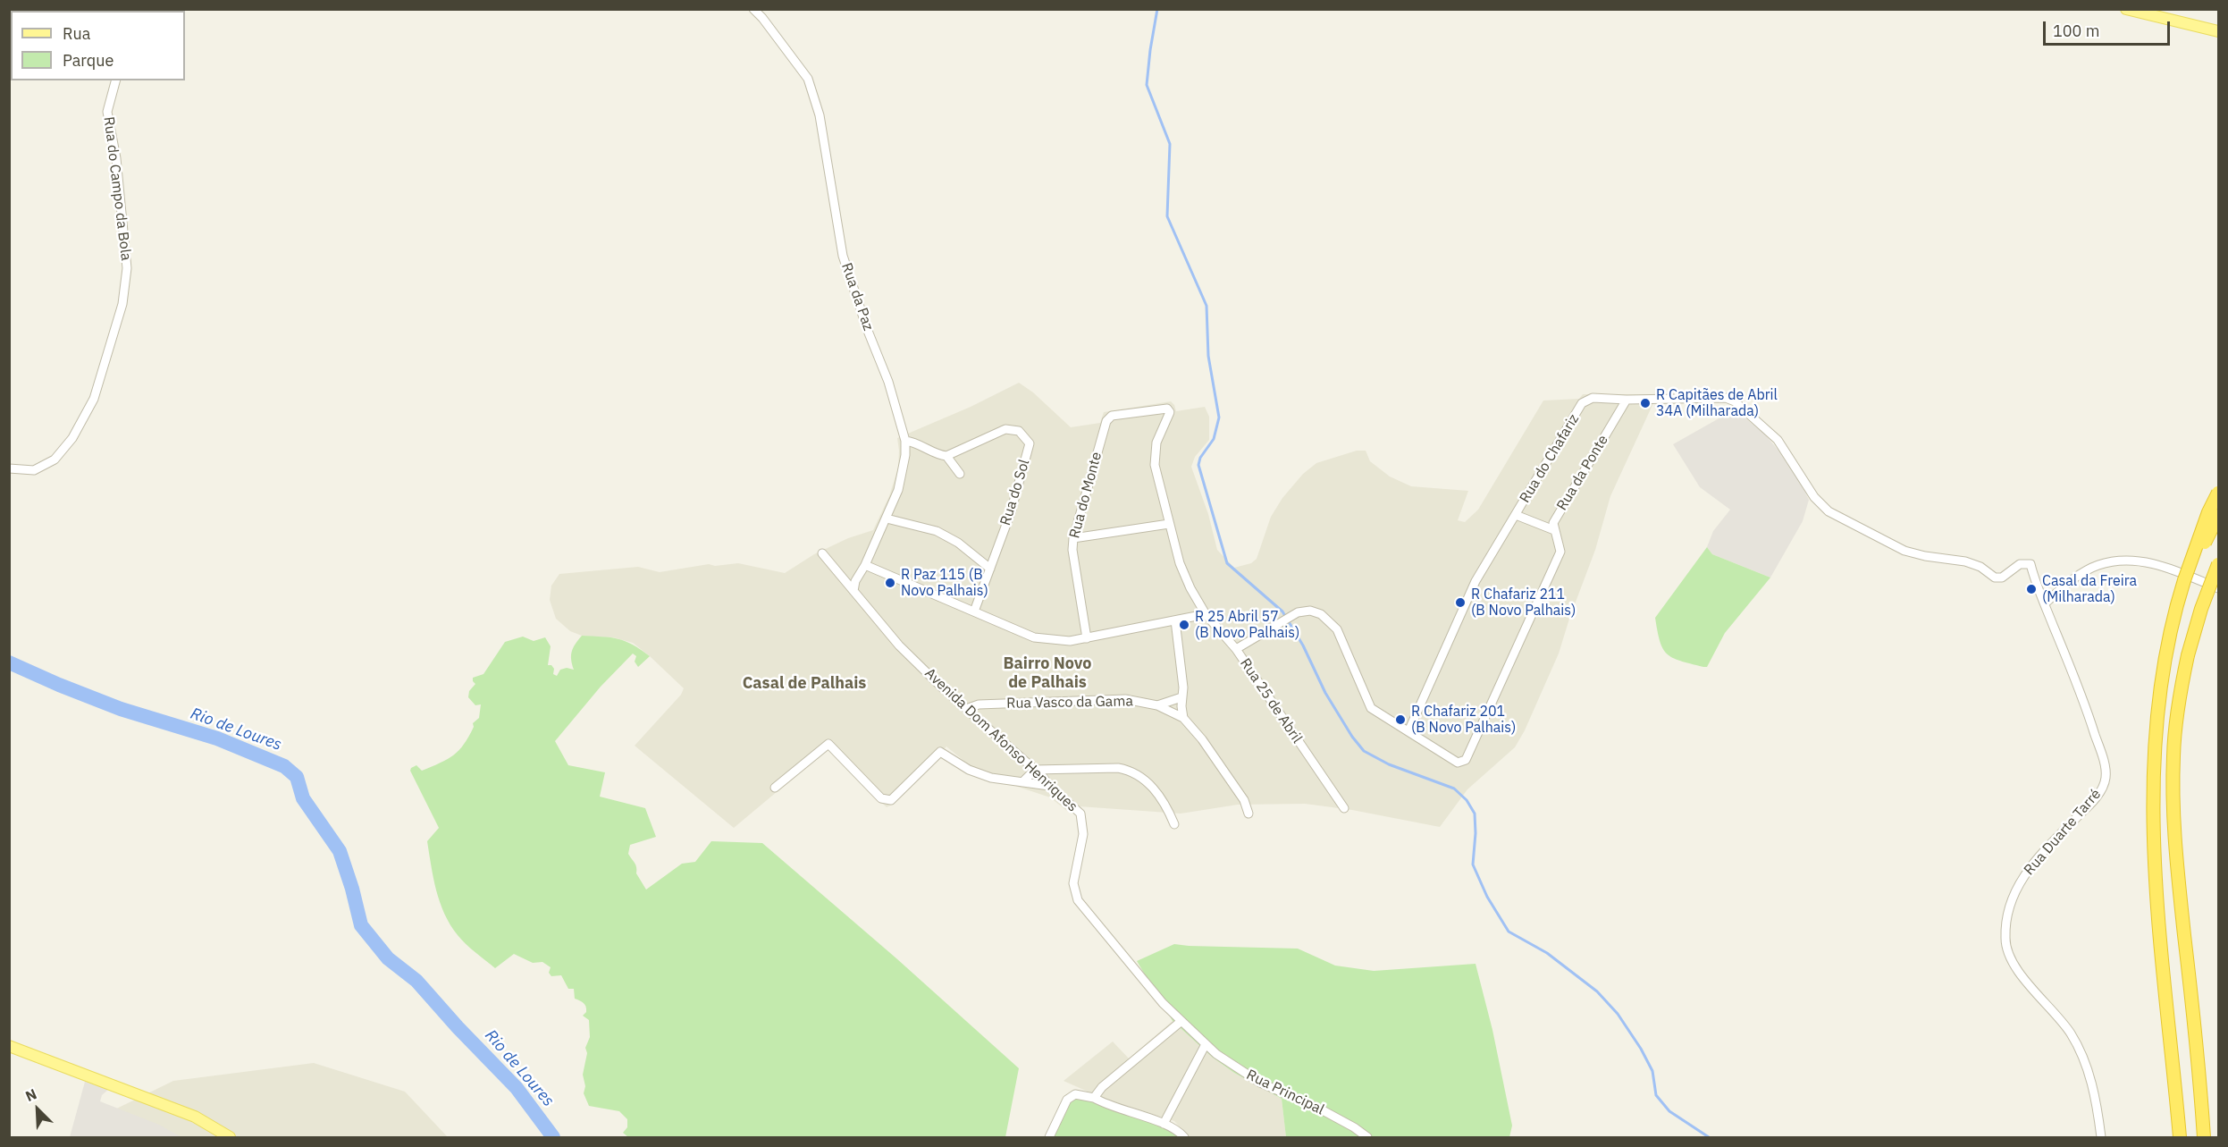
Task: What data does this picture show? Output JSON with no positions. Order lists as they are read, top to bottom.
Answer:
{
  "streets": {
    "street": [
      "Rua do Campo da Bola",
      "Rua da Paz",
      "Rua do Chafariz",
      "Rua da Ponte",
      "Rua do Sol",
      "Rua do Monte",
      "Rua 25 de Abril",
      "Rua Vasco da Gama",
      "Avenida Dom Afonso Henriques",
      "Rua Duarte Tarré",
      "Rua Principal"
    ]
  },
  "crossings": [
    ["Rua da Paz", "Avenida Dom Afonso Henriques"],
    ["Rua do Chafariz", "Rua da Ponte"],
    ["Rua do Chafariz", "Rua Duarte Tarré"],
    ["Rua da Ponte", "Rua 25 de Abril"],
    ["Rua do Monte", "Rua 25 de Abril"],
    ["Rua Vasco da Gama", "Avenida Dom Afonso Henriques"],
    ["Avenida Dom Afonso Henriques", "Rua Principal"]
  ],
  "districts": ["Bairro Novo de Palhais", "Casal de Palhais"],
  "water": ["Rio de Loures"],
  "places": [
    "R Capitães de Abril 34A (Milharada)",
    "R Paz 115 (B Novo Palhais)",
    "Casal da Freira (Milharada)",
    "R Chafariz 211 (B Novo Palhais)",
    "R 25 Abril 57 (B Novo Palhais)",
    "R Chafariz 201 (B Novo Palhais)"
  ],
  "legend": ["Rua", "Parque"],
  "scale_bar": "100 m",
  "north": "top left"
}
